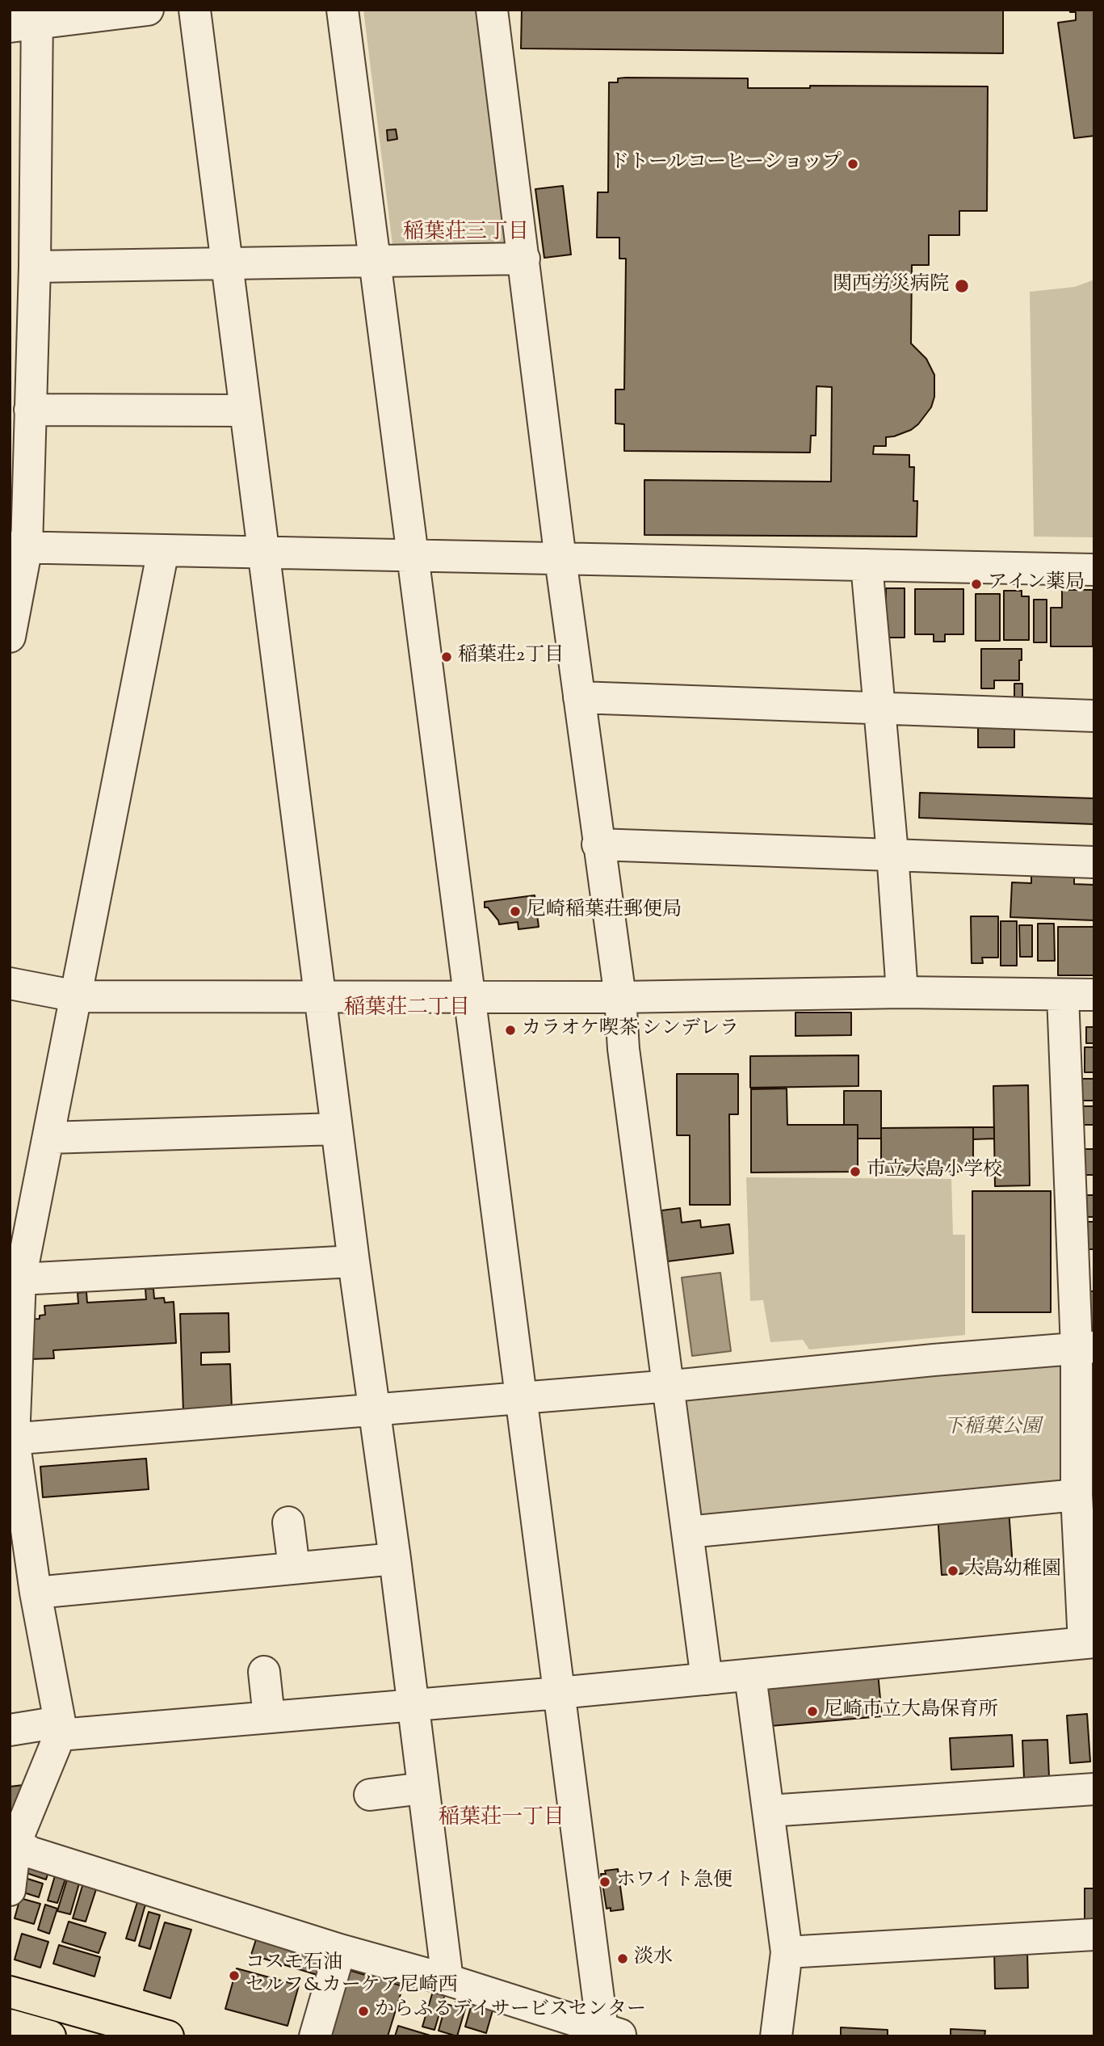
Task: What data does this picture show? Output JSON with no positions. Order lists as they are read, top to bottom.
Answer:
{
  "districts": ["稲葉荘三丁目", "稲葉荘二丁目", "稲葉荘一丁目"],
  "parks": ["下稲葉公園"],
  "places": [
    "ドトールコーヒーショップ",
    "関西労災病院",
    "アイン薬局",
    "稲葉荘2丁目",
    "尼崎稲葉荘郵便局",
    "カラオケ喫茶 シンデレラ",
    "市立大島小学校",
    "大島幼稚園",
    "尼崎市立大島保育所",
    "ホワイト急便",
    "淡水",
    "コスモ石油 セルフ&カーケア尼崎西",
    "からふるデイサービスセンター"
  ]
}
